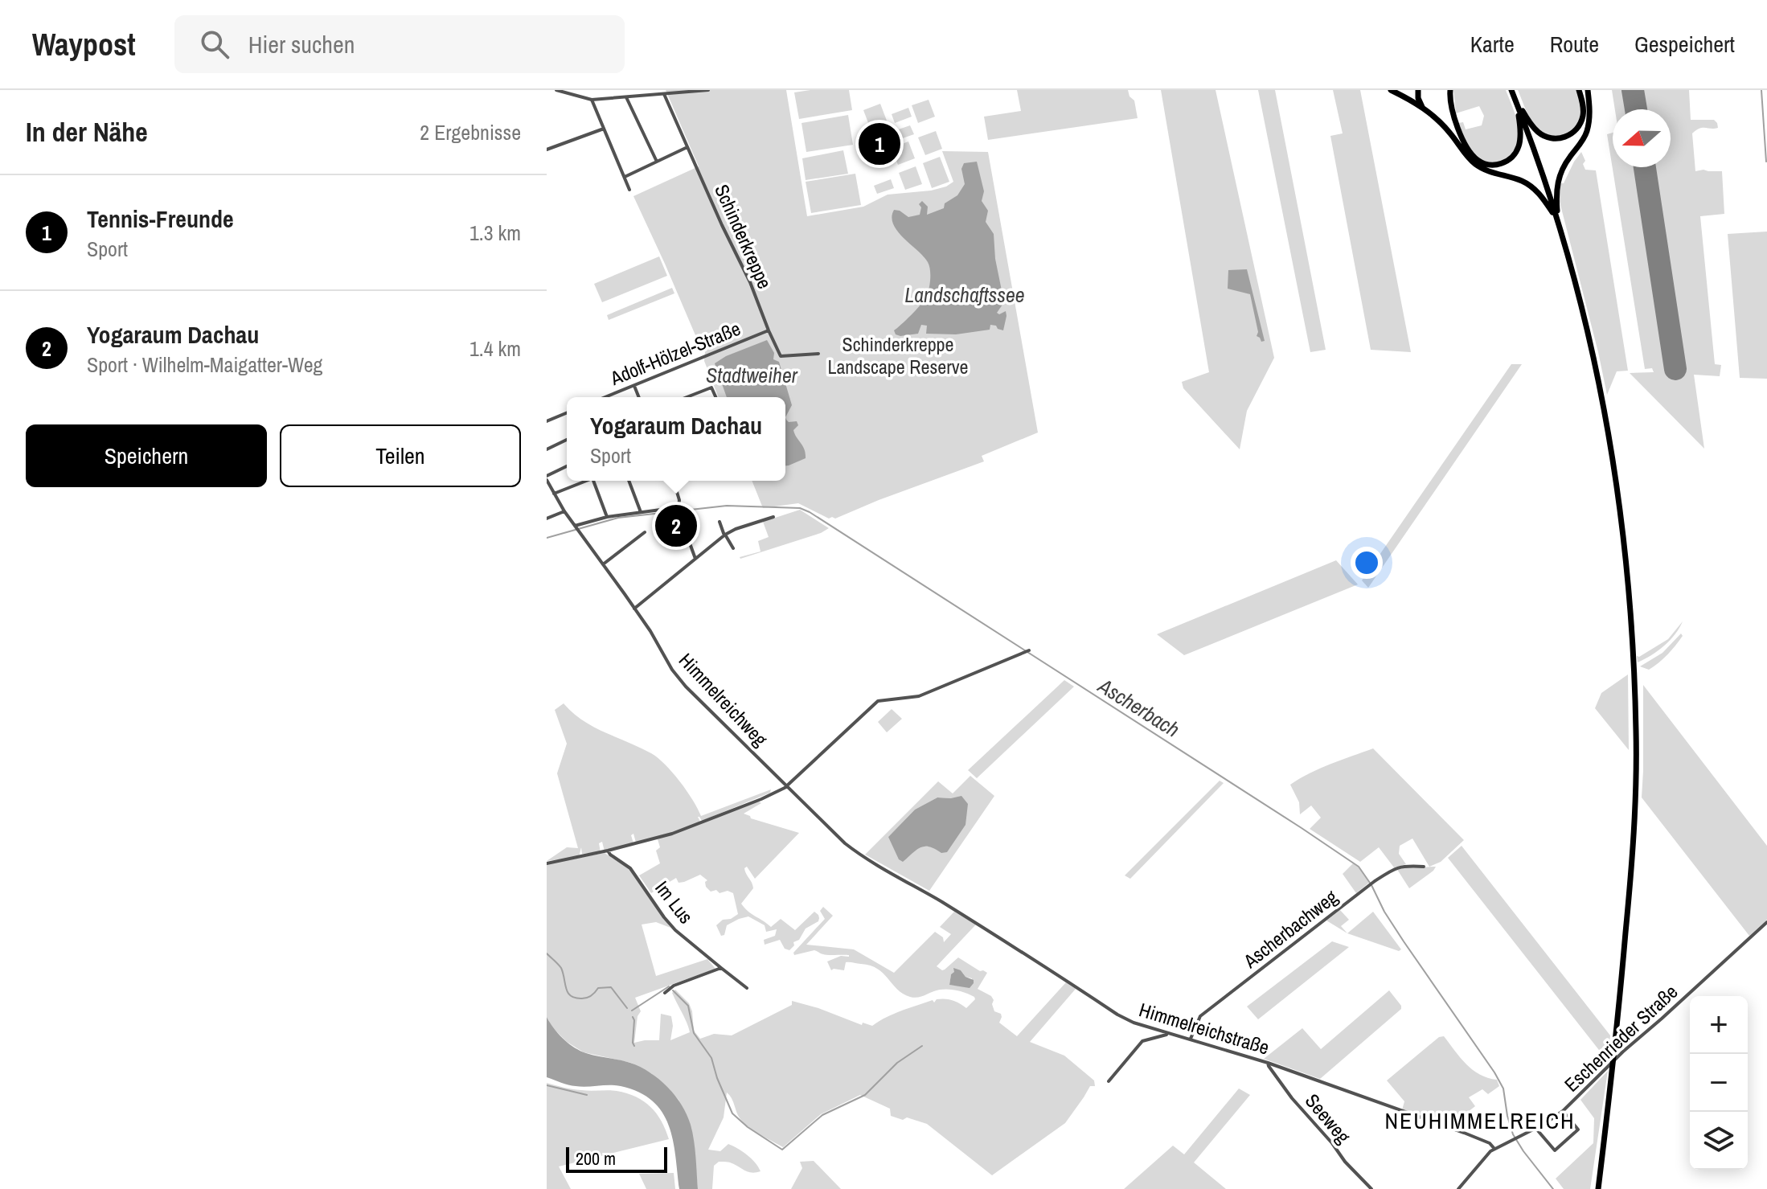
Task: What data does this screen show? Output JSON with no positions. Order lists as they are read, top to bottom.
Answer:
{
  "streets": {
    "street": [
      "Schinderkreppe",
      "Adolf-Hölzel-Straße",
      "Himmelreichweg",
      "Im Lus",
      "Ascherbachweg",
      "Himmelreichstraße",
      "Eschenrieder Straße",
      "Seeweg"
    ]
  },
  "crossings": [
    ["Schinderkreppe", "Adolf-Hölzel-Straße"],
    ["Himmelreichweg", "Himmelreichstraße"],
    ["Ascherbachweg", "Himmelreichstraße"],
    ["Himmelreichstraße", "Eschenrieder Straße"],
    ["Himmelreichstraße", "Seeweg"]
  ],
  "districts": ["NEUHIMMELREICH"],
  "water": ["Landschaftssee", "Stadtweiher", "Ascherbach"],
  "parks": ["Schinderkreppe Landscape Reserve"],
  "scale_bar": "200 m",
  "north": "left",
  "page": {
    "header": "Waypost",
    "search": "Hier suchen",
    "nav": ["Karte", "Route", "Gespeichert"],
    "heading": ["In der Nähe", "2 Ergebnisse"],
    "pins": ["1", "2"],
    "list": [
      {
        "mark": "1",
        "name": "Tennis-Freunde",
        "note": "Sport",
        "value": "1.3 km"
      },
      {
        "mark": "2",
        "name": "Yogaraum Dachau",
        "note": "Sport · Wilhelm-Maigatter-Weg",
        "value": "1.4 km"
      }
    ],
    "popup": ["Yogaraum Dachau", "Sport"],
    "buttons": ["Speichern", "Teilen"],
    "map_buttons": ["+", "−"],
    "scale": "200 m"
  }
}
